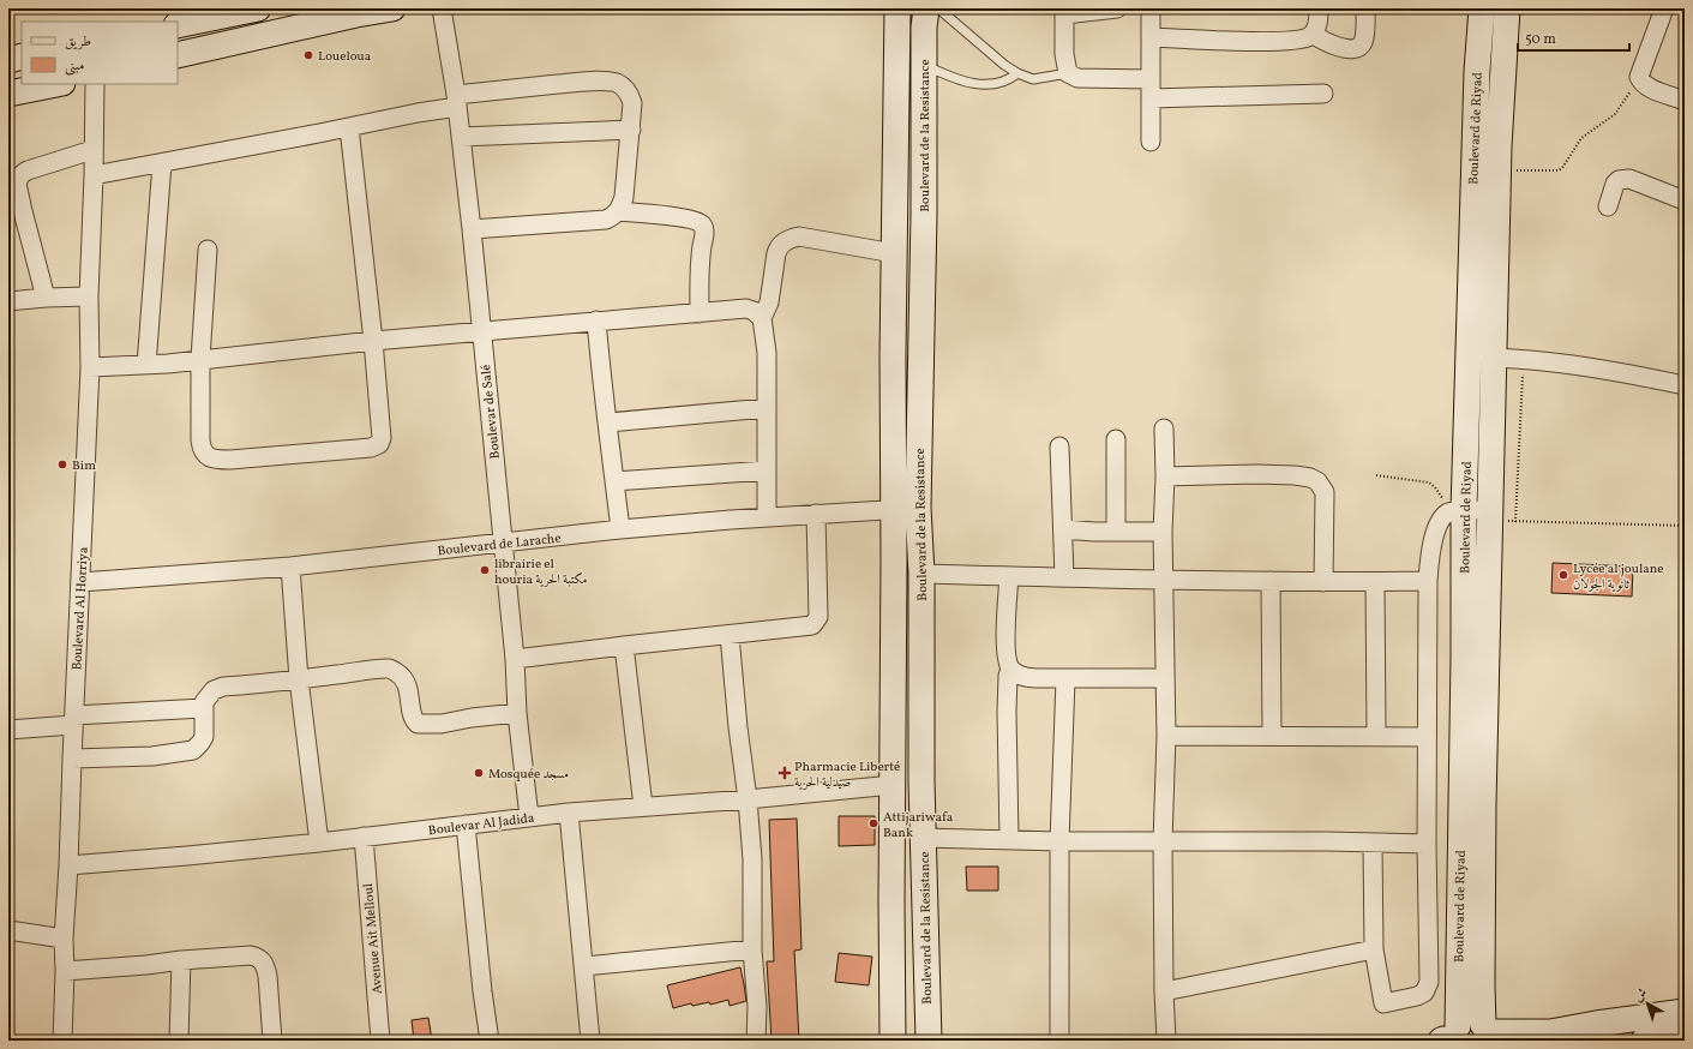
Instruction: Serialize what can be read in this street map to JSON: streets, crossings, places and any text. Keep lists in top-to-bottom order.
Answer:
{
  "streets": {
    "main road": ["Boulevard de Riyad", "Boulevard de la Resistance"],
    "street": [
      "Boulevar de Salé",
      "Boulevard de Larache",
      "Boulevard Al Horriya",
      "Boulevar Al Jadida",
      "Avenue Ait Melloul"
    ]
  },
  "crossings": [
    ["Boulevard de la Resistance", "Boulevard de Larache"],
    ["Boulevard de la Resistance", "Boulevar Al Jadida"],
    ["Boulevar de Salé", "Boulevard de Larache"],
    ["Boulevar de Salé", "Boulevar Al Jadida"],
    ["Boulevard de Larache", "Boulevard Al Horriya"],
    ["Boulevard Al Horriya", "Boulevar Al Jadida"],
    ["Boulevar Al Jadida", "Avenue Ait Melloul"]
  ],
  "places": {
    "other": [
      "Loueloua",
      "Bim",
      "librairie el houria مكتبة الحرية",
      "Lycée al joulane ثانوية الجولان",
      "Mosquée مسجد",
      "Attijariwafa Bank"
    ],
    "health": ["Pharmacie Liberté صيدلية الحرية"]
  },
  "legend": ["طريق", "مبنى"],
  "scale_bar": "50 m",
  "north": "top left"
}
